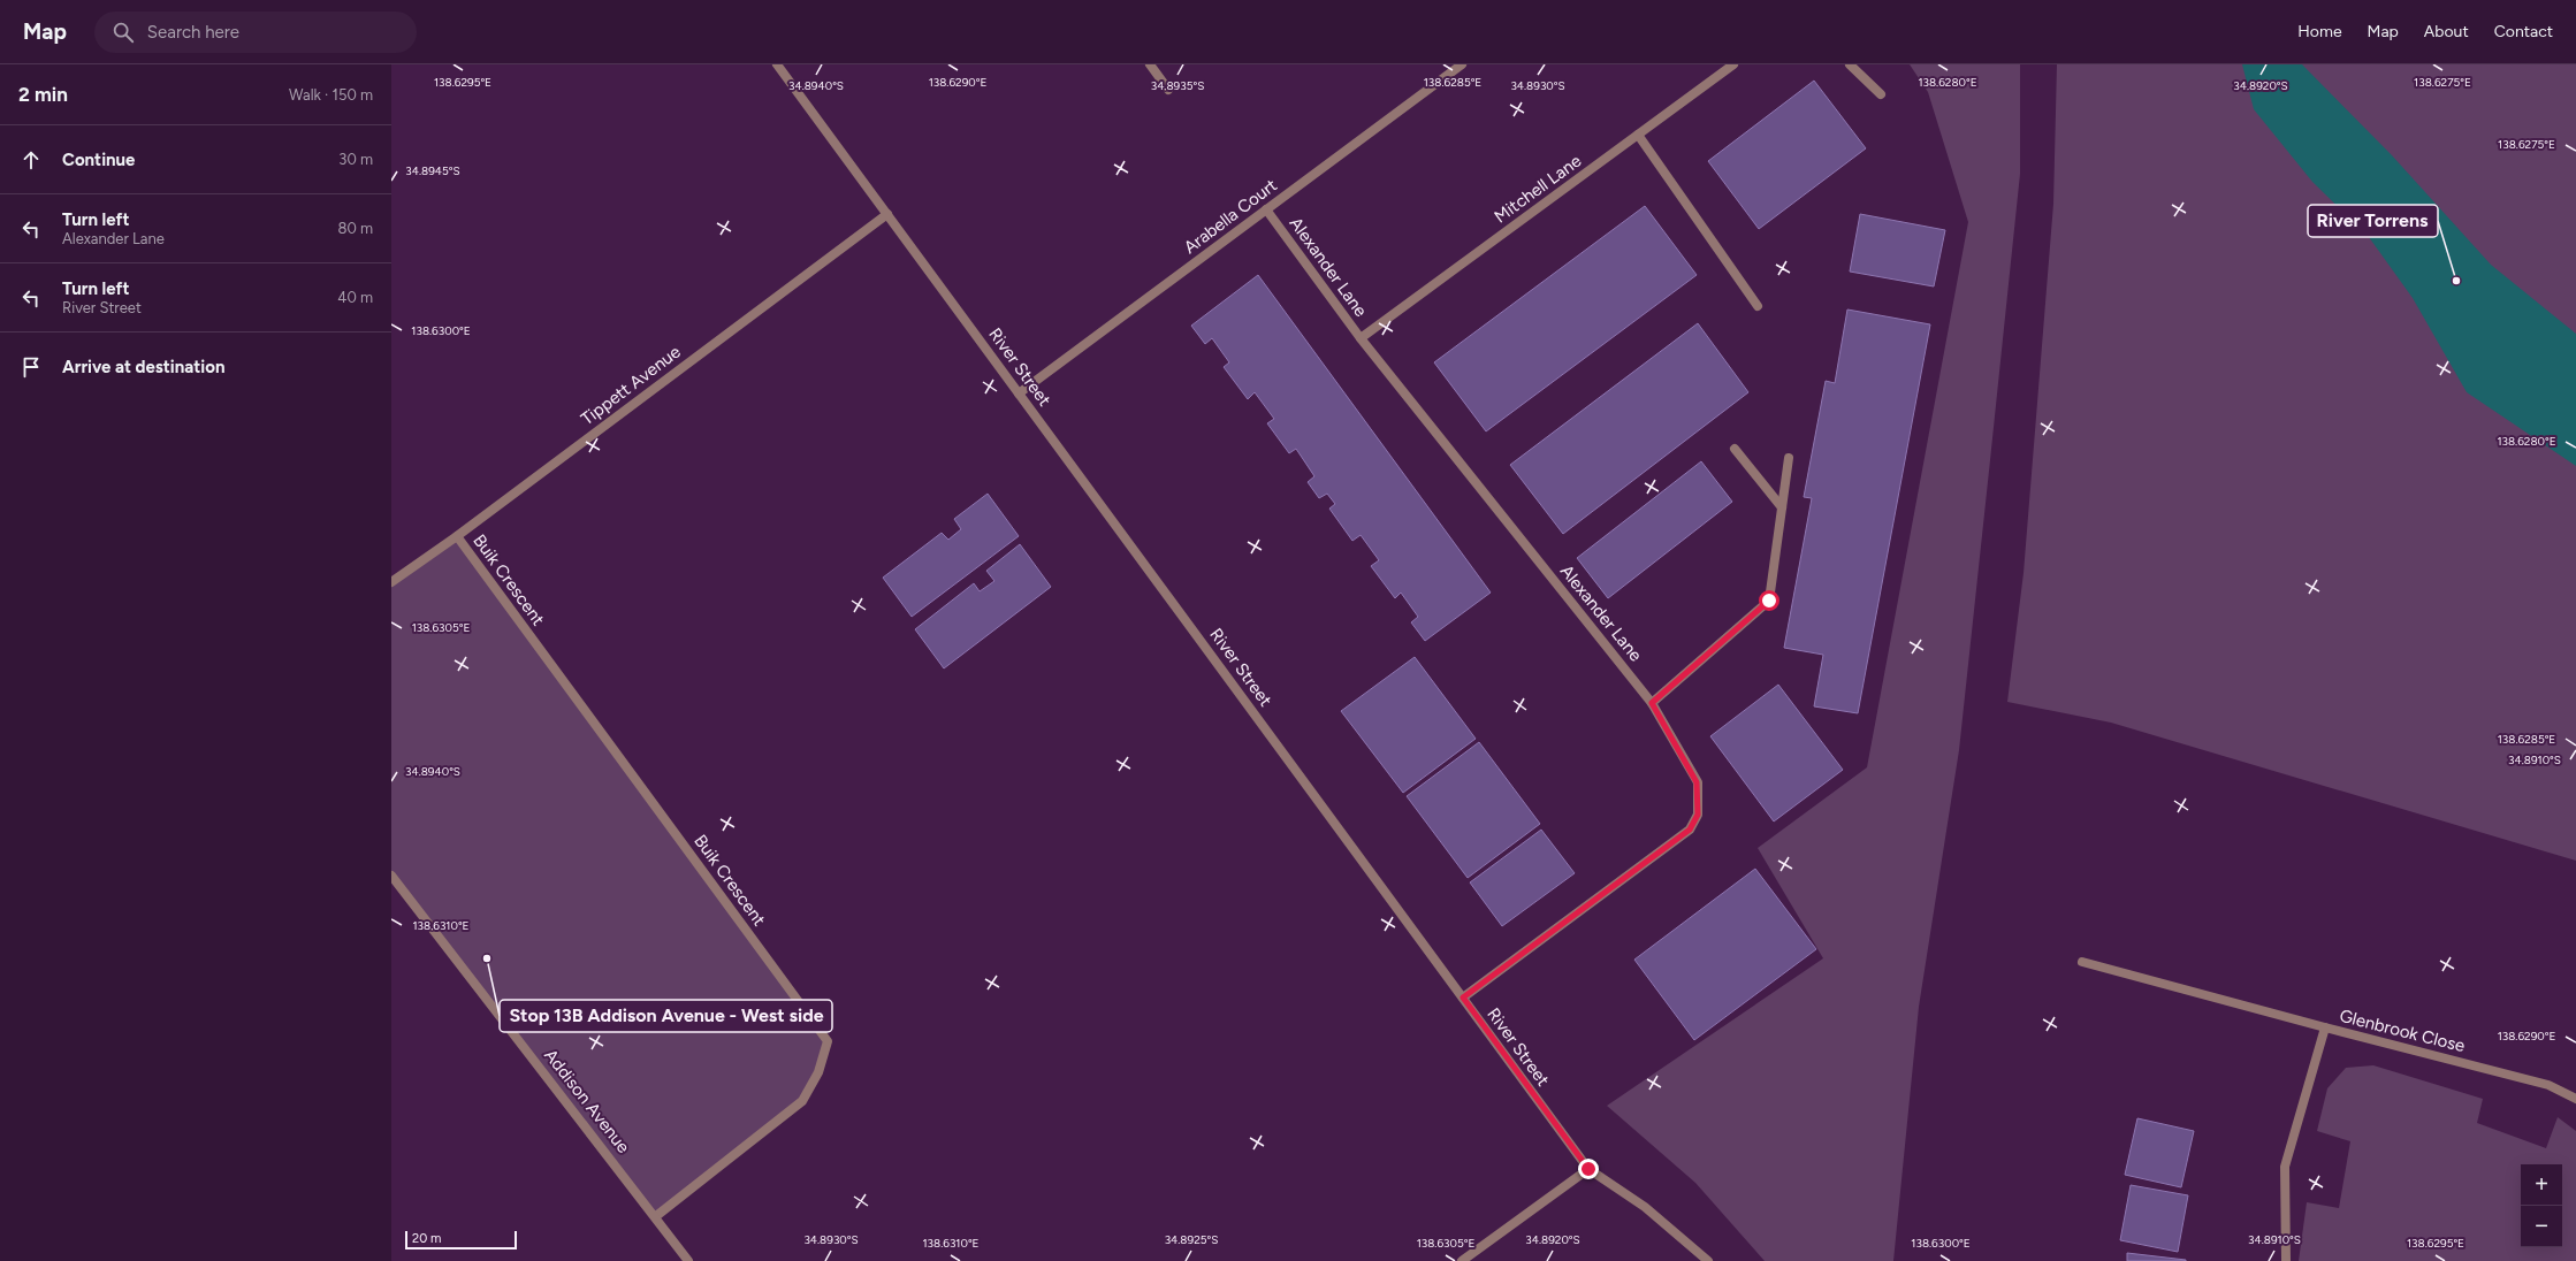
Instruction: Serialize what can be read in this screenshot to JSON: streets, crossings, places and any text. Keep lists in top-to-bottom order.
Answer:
{
  "streets": {
    "street": [
      "Mitchell Lane",
      "Arabella Court",
      "Alexander Lane",
      "River Street",
      "Tippett Avenue",
      "Buik Crescent",
      "Glenbrook Close",
      "Addison Avenue"
    ]
  },
  "crossings": [
    ["Mitchell Lane", "Alexander Lane"],
    ["Arabella Court", "Alexander Lane"],
    ["Arabella Court", "River Street"],
    ["Alexander Lane", "River Street"],
    ["River Street", "Tippett Avenue"],
    ["Tippett Avenue", "Buik Crescent"],
    ["Buik Crescent", "Addison Avenue"]
  ],
  "places": ["River Torrens", "Stop 13B Addison Avenue - West side"],
  "scale_bar": "20 m",
  "page": {
    "header": "Map",
    "search": "Search here",
    "nav": [
      "Home",
      "Map",
      "About",
      "Contact"
    ],
    "heading": ["2 min", "Walk · 150 m"],
    "list": [
      ["Continue", "30 m"],
      ["Turn left", "Alexander Lane", "80 m"],
      ["Turn left", "River Street", "40 m"],
      "Arrive at destination"
    ],
    "map_buttons": ["+", "−"],
    "scale": "20 m"
  },
  "coordinates": [
    "138.6275°E",
    "138.6295°E",
    "138.6290°E",
    "138.6285°E",
    "138.6280°E",
    "34.8940°S",
    "34.8930°S",
    "34.8935°S",
    "34.8920°S",
    "34.8945°S",
    "138.6300°E",
    "138.6305°E",
    "34.8910°S",
    "138.6310°E",
    "34.8925°S"
  ]
}
